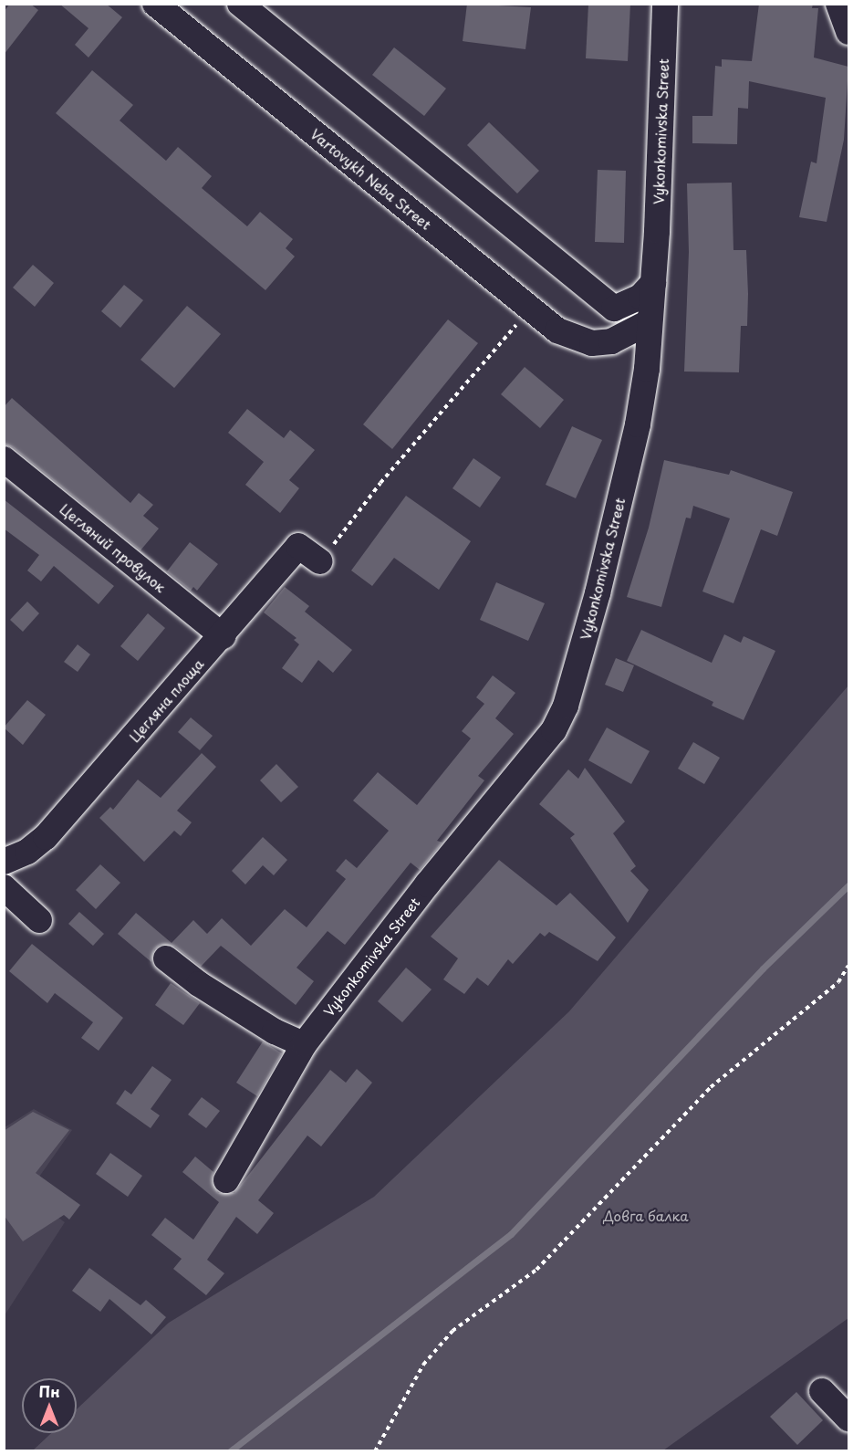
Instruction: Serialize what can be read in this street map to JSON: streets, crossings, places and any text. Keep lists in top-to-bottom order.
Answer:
{
  "streets": {
    "street": [
      "Vykonkomivska Street",
      "Vartovykh Neba Street",
      "Цегляний провулок",
      "Цегляна площа"
    ]
  },
  "crossings": [
    ["Цегляний провулок", "Цегляна площа"]
  ],
  "parks": ["Довга балка"],
  "north": "top"
}
